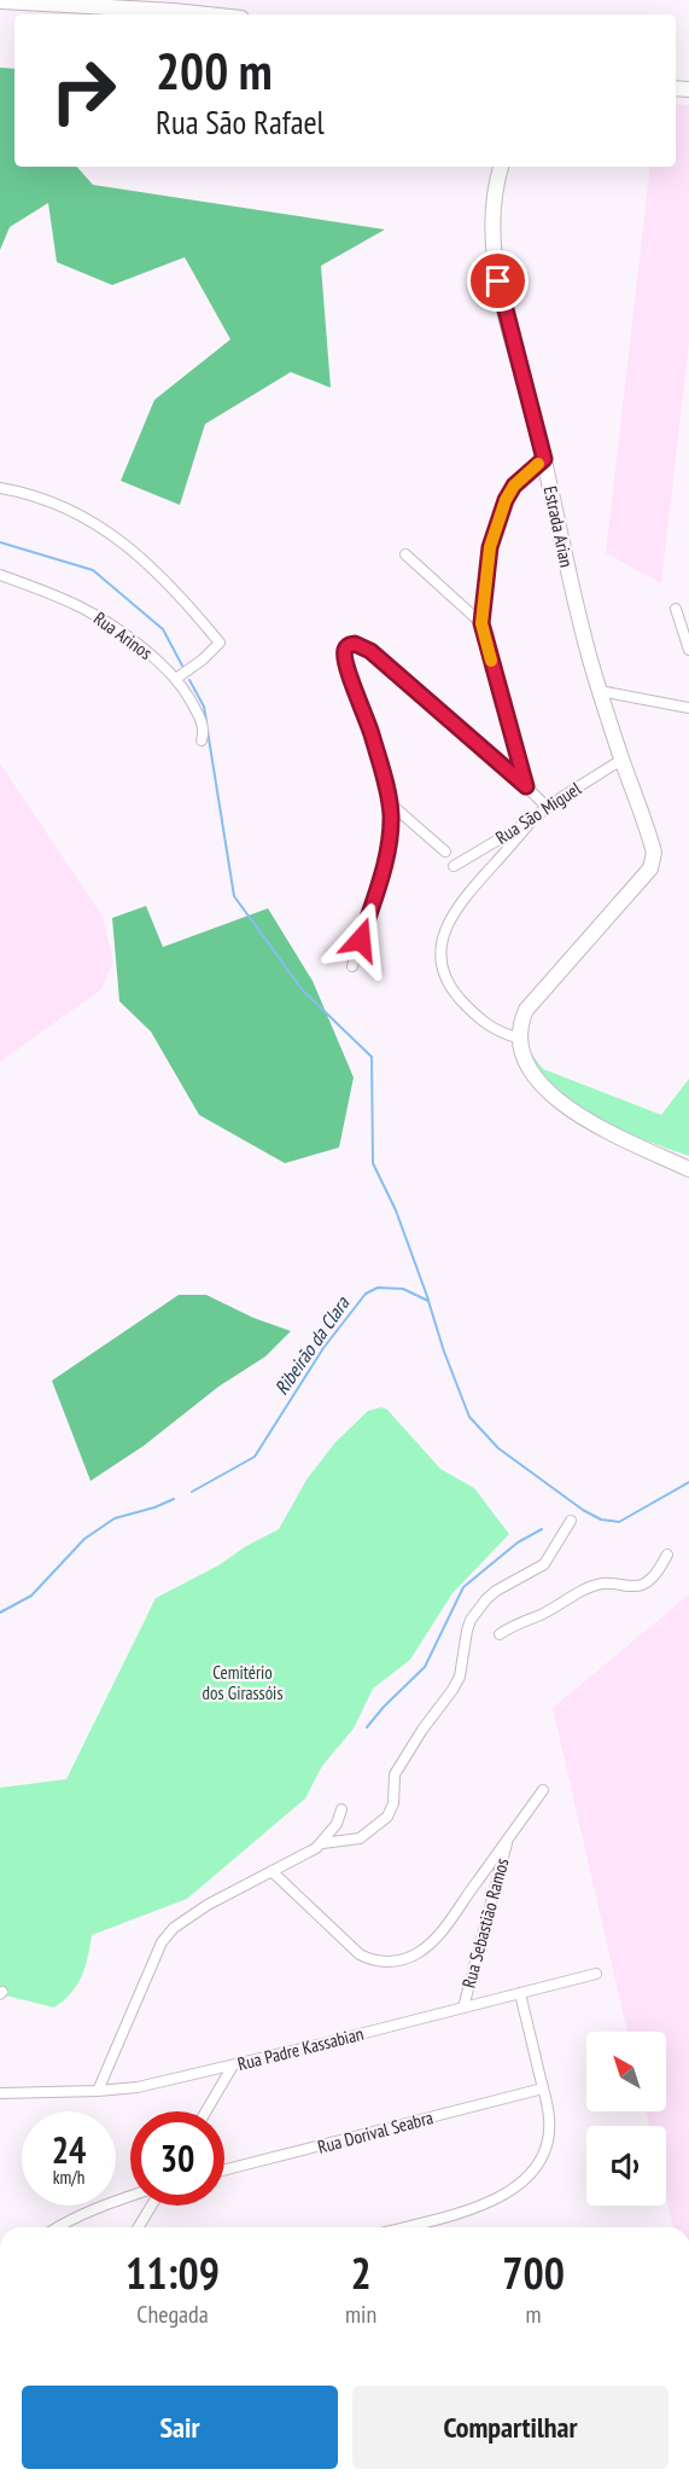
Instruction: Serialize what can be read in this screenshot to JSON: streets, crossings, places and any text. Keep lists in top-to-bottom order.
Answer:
{
  "streets": {
    "street": [
      "Estrada Arian",
      "Rua Arinos",
      "Rua São Miguel",
      "Rua Sebastião Ramos",
      "Rua Padre Kassabian",
      "Rua Dorival Seabra"
    ]
  },
  "crossings": [
    ["Estrada Arian", "Rua São Miguel"],
    ["Rua Sebastião Ramos", "Rua Padre Kassabian"]
  ],
  "water": ["Ribeirão da Clara"],
  "parks": ["Cemitério dos Girassóis"],
  "north": "top left",
  "page": {
    "turn": ["200 m", "Rua São Rafael"],
    "speed": "24 km/h",
    "limit": "30",
    "eta": [
      "11:09",
      "Chegada",
      "2",
      "min",
      "700",
      "m"
    ],
    "buttons": ["Sair", "Compartilhar"]
  }
}
